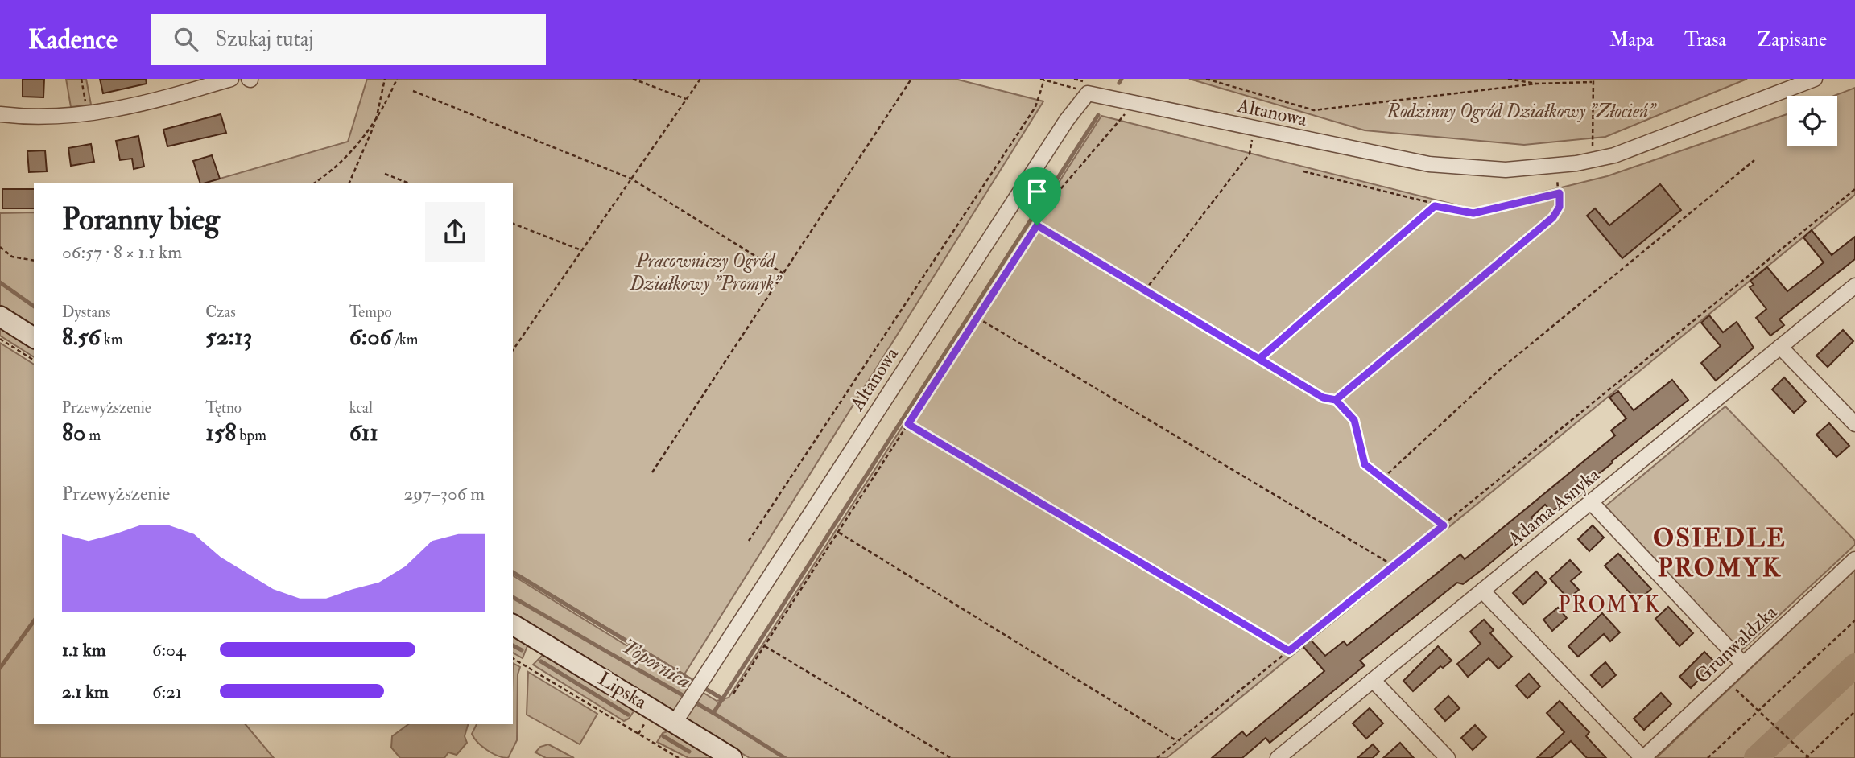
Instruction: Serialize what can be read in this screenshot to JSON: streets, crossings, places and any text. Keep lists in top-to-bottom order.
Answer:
{
  "streets": {
    "main road": ["Lipska"],
    "street": ["Altanowa", "Adama Asnyka", "Grunwaldzka"]
  },
  "crossings": [
    ["Altanowa", "Lipska"]
  ],
  "districts": ["OSIEDLE PROMYK", "PROMYK"],
  "water": ["Topornica"],
  "parks": ["Rodzinny Ogród Działkowy \"Złocień\"", "Pracowniczy Ogród Działkowy \"Promyk\""],
  "page": {
    "header": "Kadence",
    "search": "Szukaj tutaj",
    "nav": ["Mapa", "Trasa", "Zapisane"],
    "heading": ["Poranny bieg", "06:57 · 8 × 1.1 km"],
    "stats": [
      ["Dystans", "8.56 km"],
      ["Czas", "52:13"],
      ["Tempo", "6:06 /km"],
      ["Przewyższenie", "80 m"],
      ["Tętno", "158 bpm"],
      ["kcal", "611"]
    ],
    "chart": ["Przewyższenie", "297–306 m"],
    "list": [
      {
        "name": "1.1 km",
        "note": "6:04"
      },
      {
        "name": "2.1 km",
        "note": "6:21"
      }
    ]
  }
}
